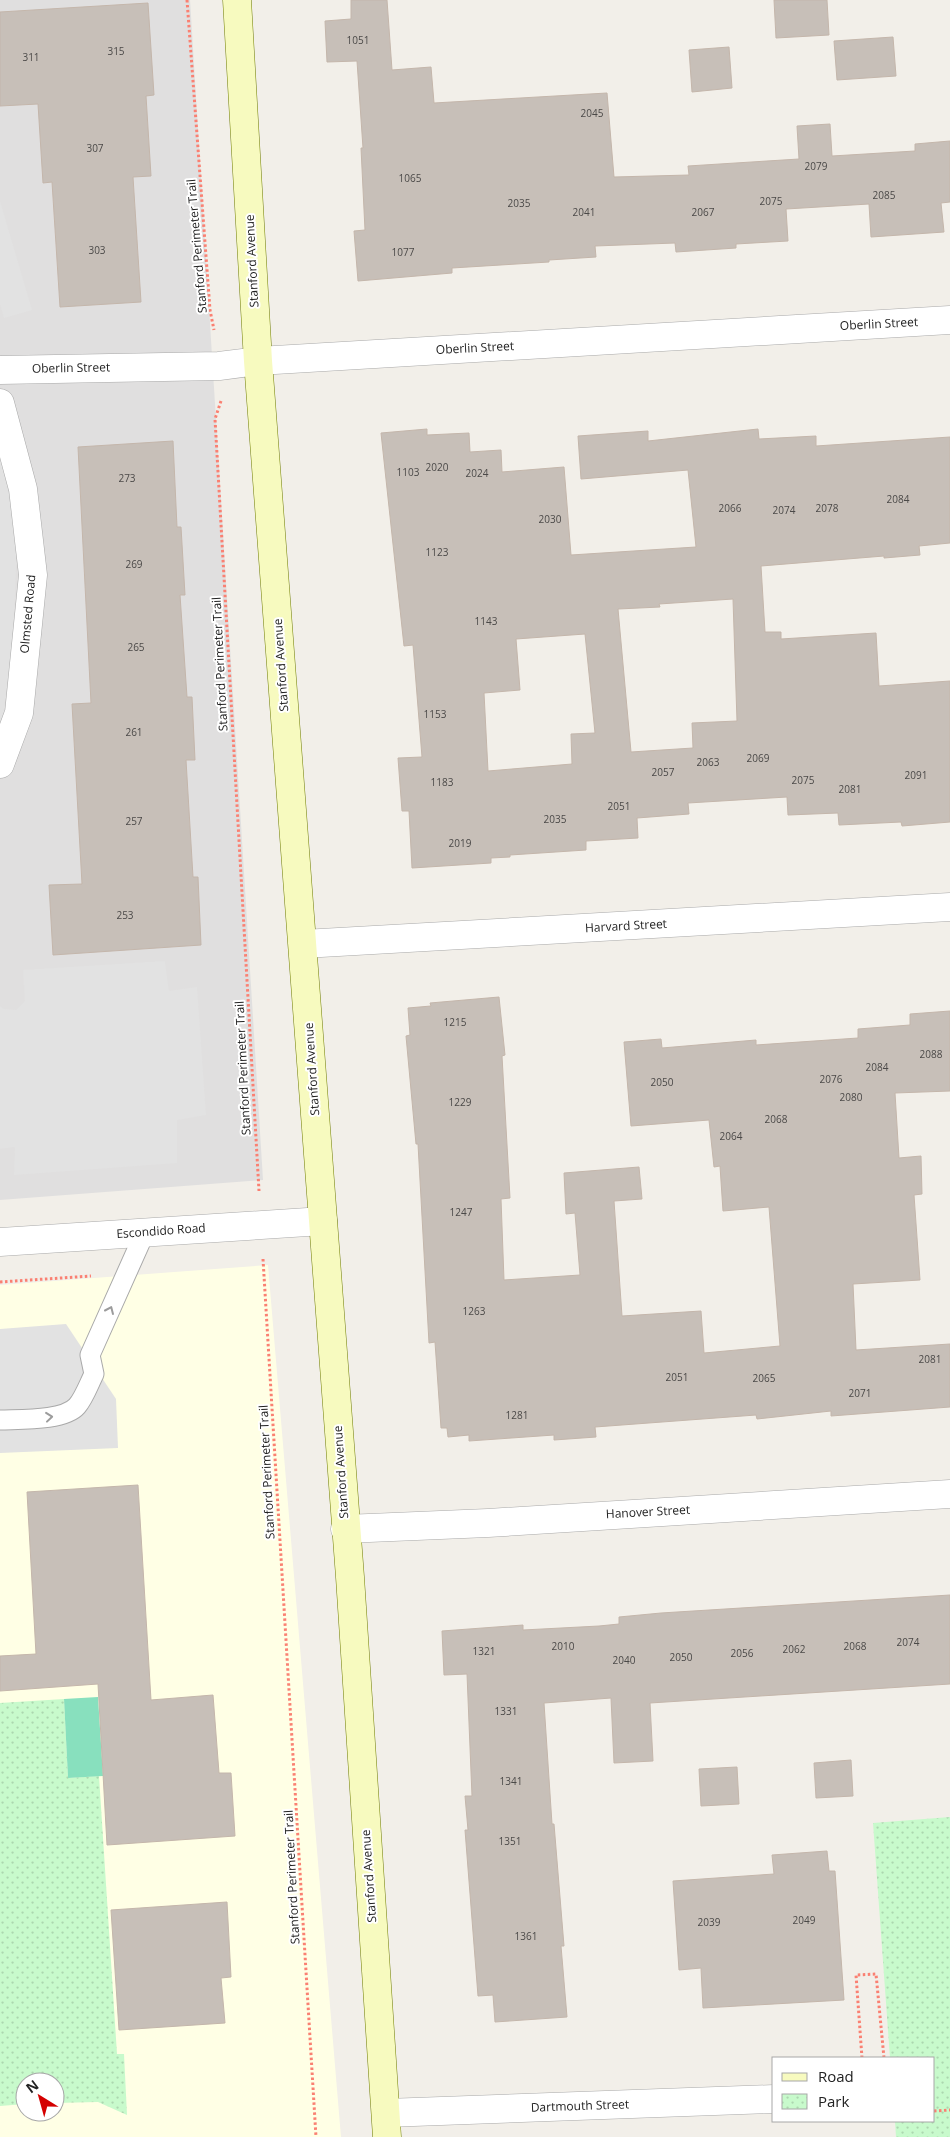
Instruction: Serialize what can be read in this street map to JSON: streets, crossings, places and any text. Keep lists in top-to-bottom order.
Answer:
{
  "streets": {
    "street": [
      "Stanford Avenue",
      "Oberlin Street",
      "Olmsted Road",
      "Harvard Street",
      "Escondido Road",
      "Hanover Street",
      "Dartmouth Street"
    ],
    "path": ["Stanford Perimeter Trail"]
  },
  "crossings": [
    ["Stanford Perimeter Trail", "Oberlin Street"],
    ["Stanford Perimeter Trail", "Escondido Road"],
    ["Stanford Avenue", "Oberlin Street"],
    ["Stanford Avenue", "Harvard Street"],
    ["Stanford Avenue", "Escondido Road"],
    ["Stanford Avenue", "Hanover Street"],
    ["Stanford Avenue", "Dartmouth Street"]
  ],
  "house_numbers": [
    "1051",
    "315",
    "311",
    "2045",
    "307",
    "2079",
    "1065",
    "2085",
    "2075",
    "2035",
    "2041",
    "2067",
    "303",
    "1077",
    "2020",
    "1103",
    "2024",
    "273",
    "2084",
    "2066",
    "2078",
    "2074",
    "2030",
    "1123",
    "269",
    "1143",
    "265",
    "1153",
    "261",
    "2069",
    "2063",
    "2057",
    "2091",
    "2075",
    "1183",
    "2081",
    "2051",
    "2035",
    "257",
    "2019",
    "253",
    "1215",
    "2088",
    "2084",
    "2076",
    "2050",
    "2080",
    "1229",
    "2068",
    "2064",
    "1247",
    "1263",
    "2081",
    "2051",
    "2065",
    "2071",
    "1281",
    "2074",
    "2010",
    "2068",
    "2062",
    "1321",
    "2056",
    "2050",
    "2040",
    "1331",
    "1341",
    "1351",
    "2049",
    "2039",
    "1361"
  ],
  "legend": ["Road", "Park"],
  "north": "top left"
}
